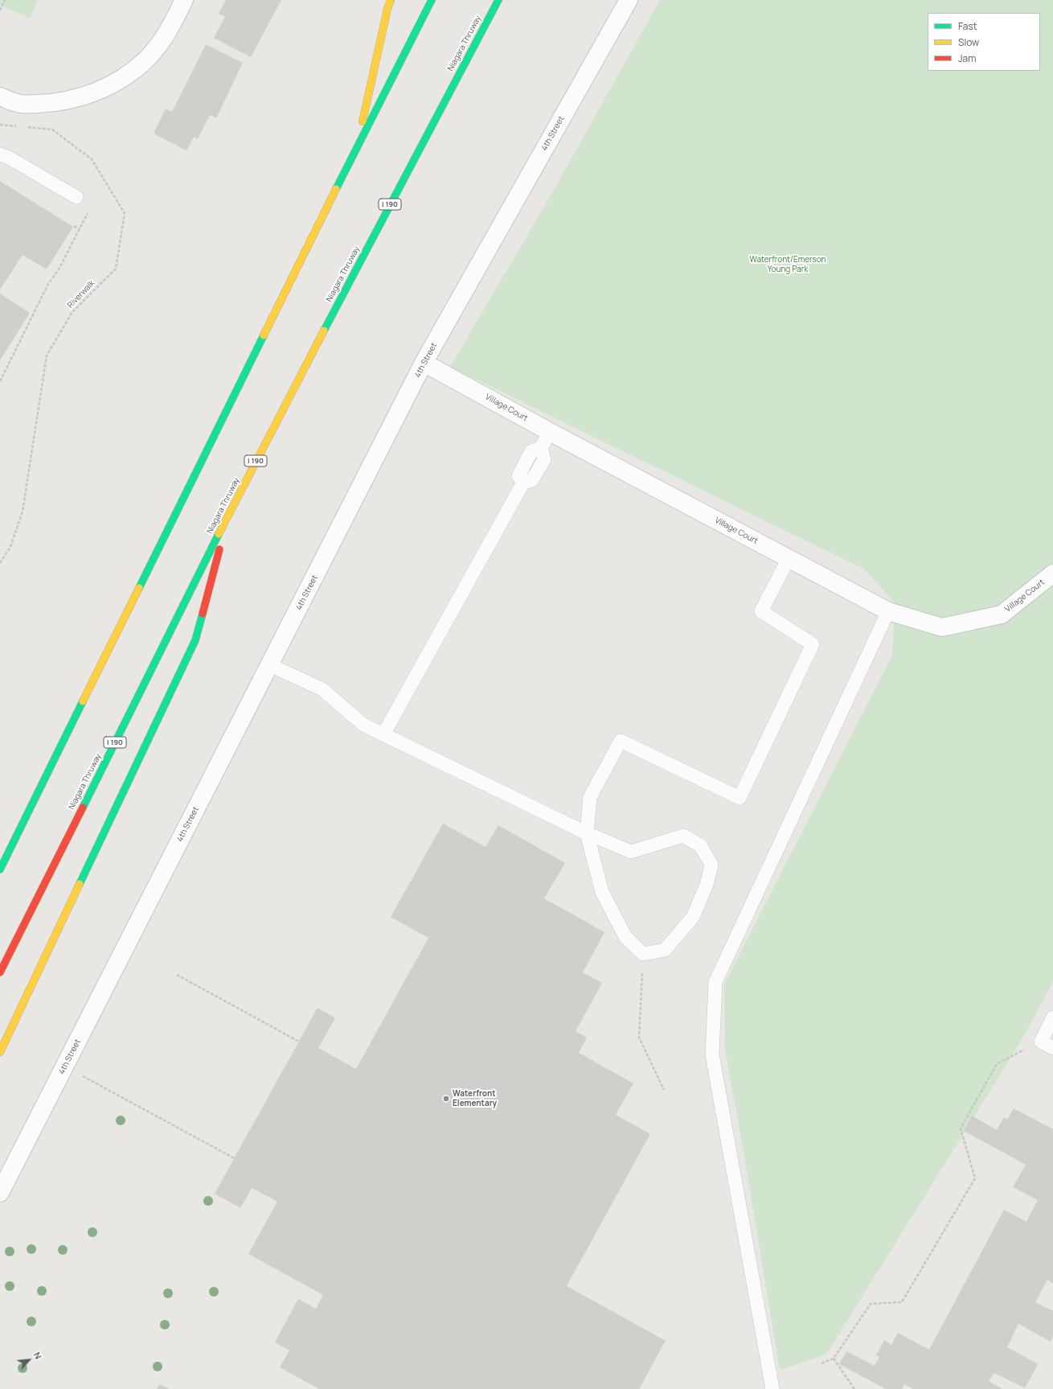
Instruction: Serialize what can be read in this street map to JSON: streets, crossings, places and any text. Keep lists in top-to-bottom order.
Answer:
{
  "streets": {
    "highway": ["Niagara Thruway", "I 190"],
    "street": ["4th Street", "Village Court"],
    "path": ["Riverwalk"]
  },
  "crossings": [
    ["4th Street", "Village Court"]
  ],
  "parks": ["Waterfront/Emerson Young Park"],
  "places": ["Waterfront Elementary"],
  "legend": ["Fast", "Slow", "Jam"],
  "north": "top right"
}
